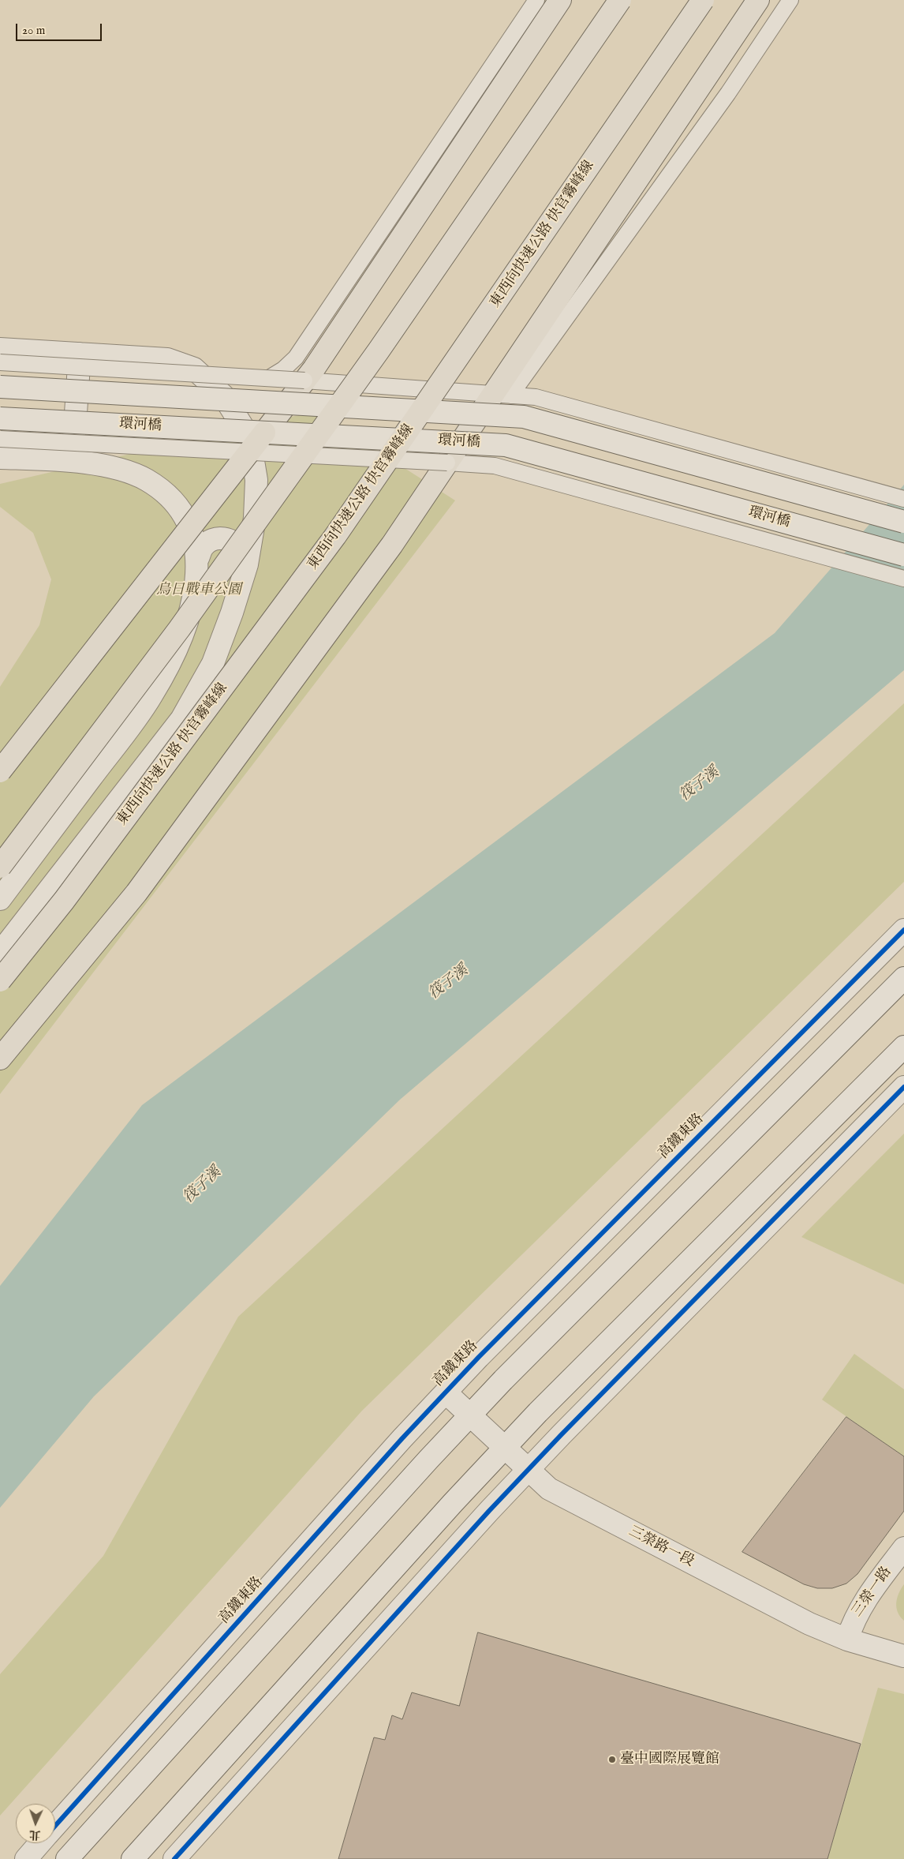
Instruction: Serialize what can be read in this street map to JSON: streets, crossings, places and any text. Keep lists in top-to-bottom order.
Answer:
{
  "streets": {
    "highway": ["東西向快速公路 快官霧峰線"],
    "street": [
      "環河橋",
      "高鐵東路",
      "三榮路一段",
      "三榮一路"
    ]
  },
  "crossings": [
    ["高鐵東路", "三榮路一段"],
    ["三榮路一段", "三榮一路"]
  ],
  "water": ["筏子溪"],
  "parks": ["烏日戰車公園"],
  "places": ["臺中國際展覽館"],
  "scale_bar": "20 m",
  "north": "bottom"
}
